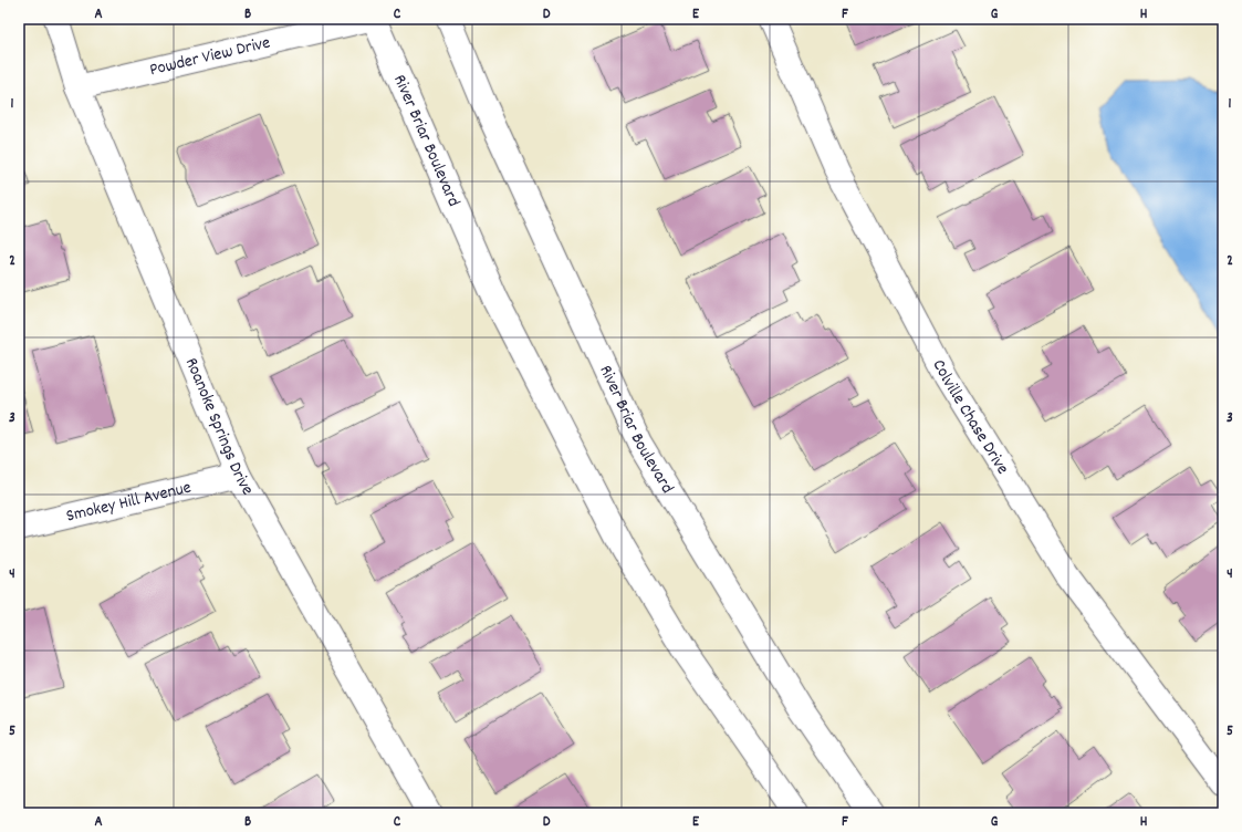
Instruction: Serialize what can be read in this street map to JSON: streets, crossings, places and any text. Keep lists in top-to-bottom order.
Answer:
{
  "streets": {
    "street": [
      "Powder View Drive",
      "River Briar Boulevard",
      "Colville Chase Drive",
      "Roanoke Springs Drive",
      "Smokey Hill Avenue"
    ]
  },
  "crossings": [
    ["Powder View Drive", "Roanoke Springs Drive"],
    ["Roanoke Springs Drive", "Smokey Hill Avenue"]
  ],
  "grid": {
    "columns": [
      "A",
      "B",
      "C",
      "D",
      "E",
      "F",
      "G",
      "H"
    ],
    "rows": [
      "1",
      "2",
      "3",
      "4",
      "5"
    ]
  }
}
